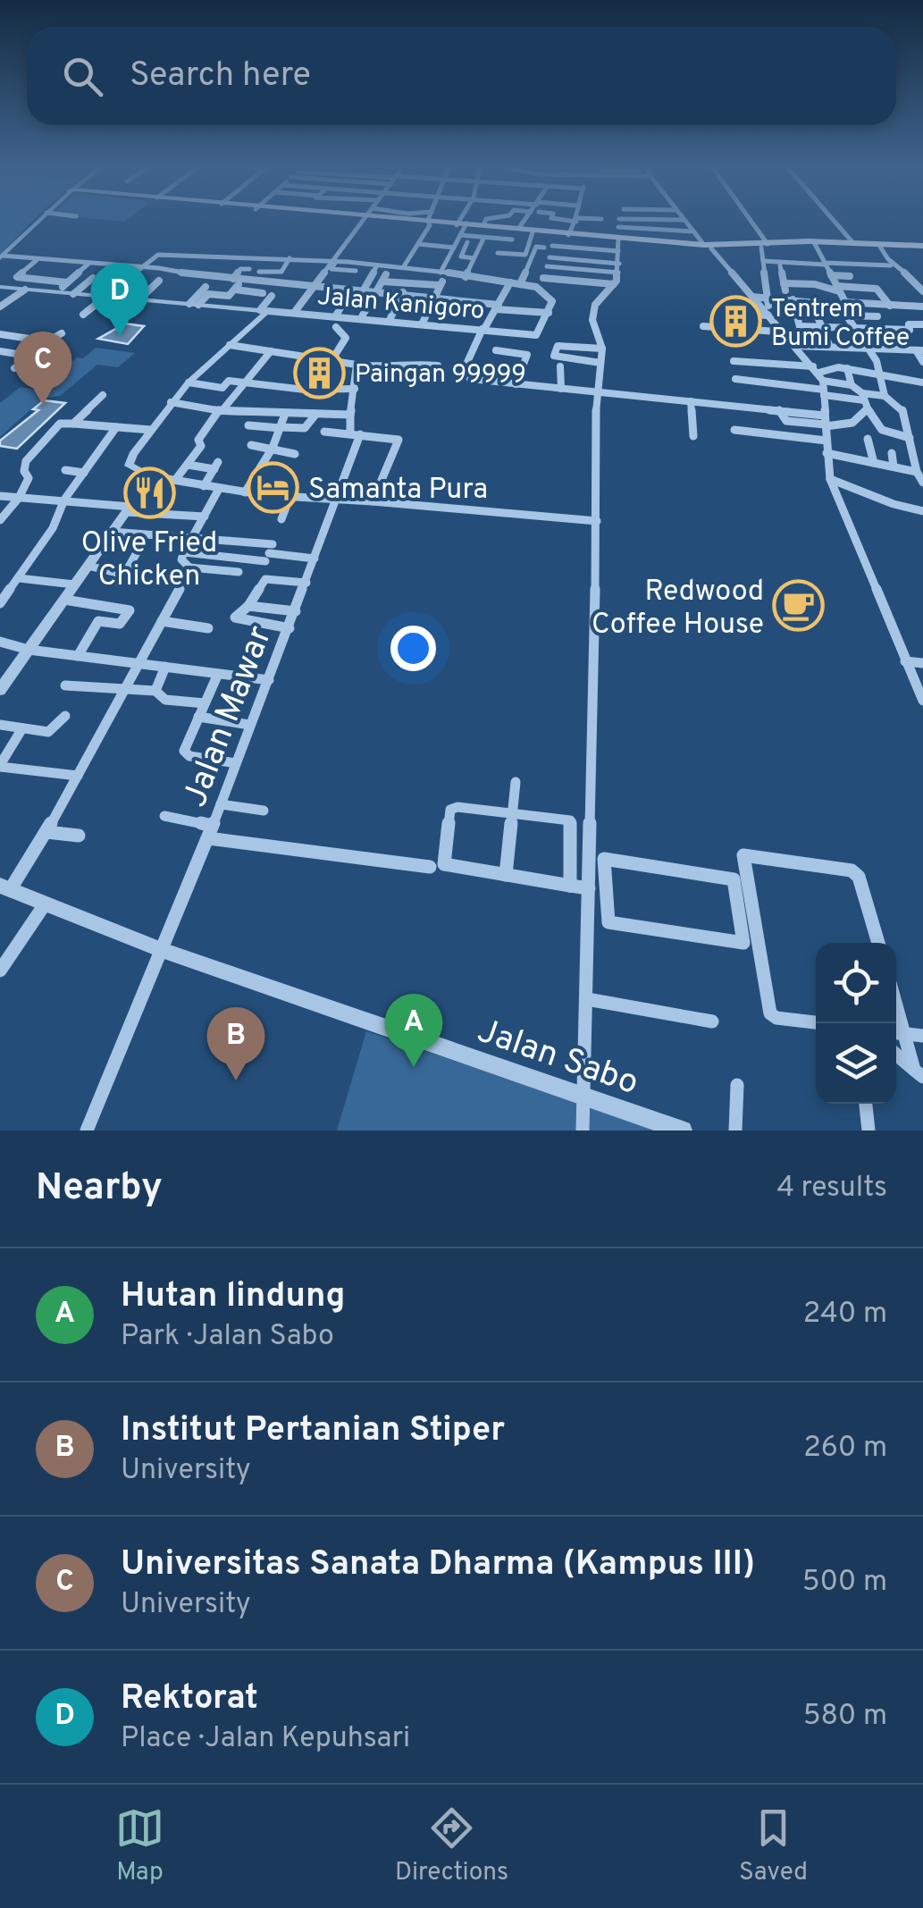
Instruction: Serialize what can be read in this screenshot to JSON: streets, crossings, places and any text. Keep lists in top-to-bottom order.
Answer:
{
  "streets": {
    "street": ["Jalan Kanigoro", "Jalan Mawar", "Jalan Sabo"]
  },
  "crossings": [
    ["Jalan Mawar", "Jalan Sabo"]
  ],
  "places": {
    "building": ["Tentrem Bumi Coffee", "Paingan 99999"],
    "hotel": ["Samanta Pura"],
    "restaurant": ["Olive Fried Chicken"],
    "cafe": ["Redwood Coffee House"]
  },
  "page": {
    "search": "Search here",
    "pins": [
      "D",
      "C",
      "A",
      "B"
    ],
    "heading": ["Nearby", "4 results"],
    "list": [
      {
        "mark": "A",
        "name": "Hutan lindung",
        "note": "Park · Jalan Sabo",
        "value": "240 m"
      },
      {
        "mark": "B",
        "name": "Institut Pertanian Stiper",
        "note": "University",
        "value": "260 m"
      },
      {
        "mark": "C",
        "name": "Universitas Sanata Dharma (Kampus III)",
        "note": "University",
        "value": "500 m"
      },
      {
        "mark": "D",
        "name": "Rektorat",
        "note": "Place · Jalan Kepuhsari",
        "value": "580 m"
      }
    ],
    "nav": ["Map", "Directions", "Saved"]
  }
}
